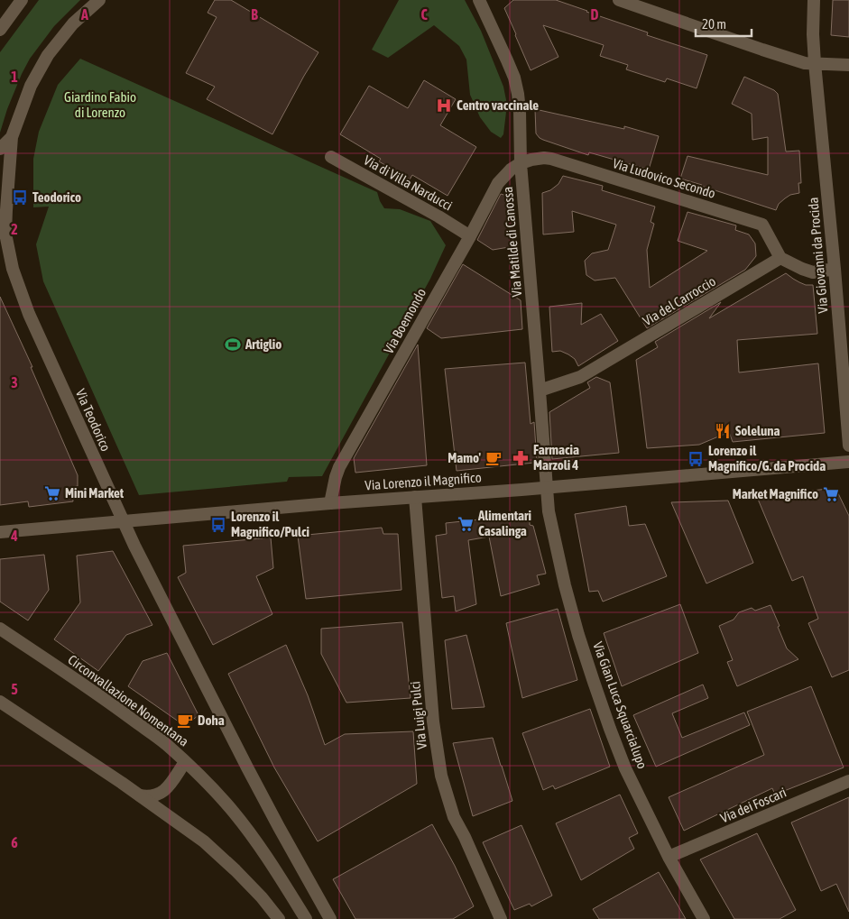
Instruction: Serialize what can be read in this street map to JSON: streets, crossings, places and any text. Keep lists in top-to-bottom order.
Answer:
{
  "streets": {
    "street": [
      "Via Ludovico Secondo",
      "Via di Villa Narducci",
      "Via Matilde di Canossa",
      "Via Giovanni da Procida",
      "Via del Carroccio",
      "Via Boemondo",
      "Via Teodorico",
      "Via Lorenzo il Magnifico",
      "Circonvallazione Nomentana",
      "Via Gian Luca Squarcialupo",
      "Via Luigi Pulci",
      "Via dei Foscari"
    ]
  },
  "crossings": [
    ["Via Ludovico Secondo", "Via Matilde di Canossa"],
    ["Via Ludovico Secondo", "Via del Carroccio"],
    ["Via Ludovico Secondo", "Via Boemondo"],
    ["Via di Villa Narducci", "Via Boemondo"],
    ["Via Matilde di Canossa", "Via del Carroccio"],
    ["Via Matilde di Canossa", "Via Boemondo"],
    ["Via Matilde di Canossa", "Via Lorenzo il Magnifico"],
    ["Via Matilde di Canossa", "Via Gian Luca Squarcialupo"],
    ["Via Boemondo", "Via Lorenzo il Magnifico"],
    ["Via Teodorico", "Via Lorenzo il Magnifico"],
    ["Via Lorenzo il Magnifico", "Via Gian Luca Squarcialupo"],
    ["Via Lorenzo il Magnifico", "Via Luigi Pulci"],
    ["Via Gian Luca Squarcialupo", "Via dei Foscari"]
  ],
  "parks": ["Giardino Fabio di Lorenzo"],
  "places": {
    "hospital": ["Centro vaccinale"],
    "bus stop": ["Teodorico", "Lorenzo il Magnifico/G. da Procida", "Lorenzo il Magnifico/Pulci"],
    "sports": ["Artiglio"],
    "restaurant": ["Soleluna"],
    "cafe": ["Mamo'", "Doha"],
    "pharmacy": ["Farmacia Marzoli 4"],
    "supermarket": ["Mini Market", "Market Magnifico", "Alimentari Casalinga"]
  },
  "scale_bar": "20 m",
  "grid": {
    "columns": [
      "A",
      "B",
      "C",
      "D"
    ],
    "rows": [
      "1",
      "2",
      "3",
      "4",
      "5",
      "6"
    ]
  }
}
